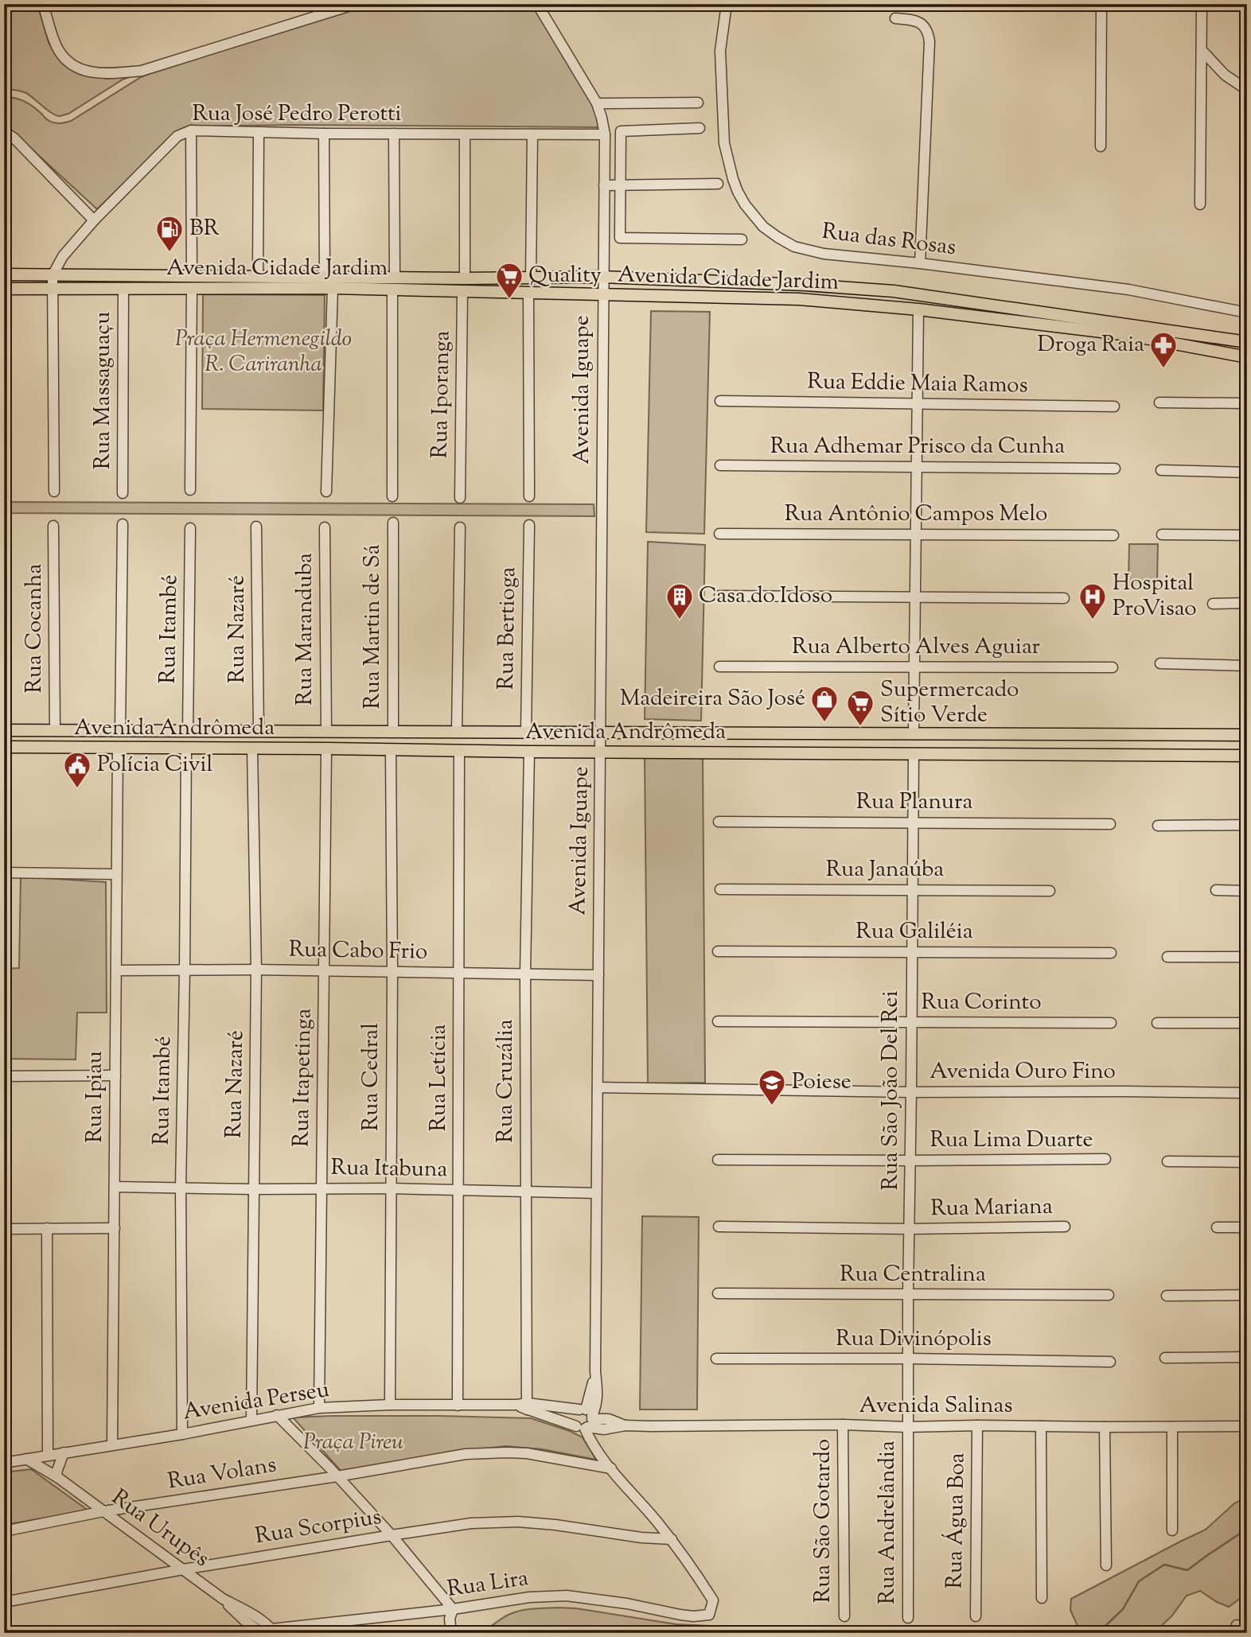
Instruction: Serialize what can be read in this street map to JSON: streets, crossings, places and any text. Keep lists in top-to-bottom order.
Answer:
{
  "streets": {
    "main road": ["Avenida Cidade Jardim", "Avenida Andrômeda"],
    "street": [
      "Rua José Pedro Perotti",
      "Rua das Rosas",
      "Rua Eddie Maia Ramos",
      "Avenida Iguape",
      "Rua Massaguaçu",
      "Rua Iporanga",
      "Rua Adhemar Prisco da Cunha",
      "Rua Antônio Campos Melo",
      "Rua Martin de Sá",
      "Rua Cocanha",
      "Rua Bertioga",
      "Rua Itambé",
      "Rua Nazaré",
      "Rua Maranduba",
      "Rua Alberto Alves Aguiar",
      "Rua Planura",
      "Rua Janaúba",
      "Rua Galiléia",
      "Rua Cabo Frio",
      "Rua Corinto",
      "Avenida Ouro Fino",
      "Rua Cedral",
      "Rua Itapetinga",
      "Rua Letícia",
      "Rua Cruzália",
      "Rua São João Del Rei",
      "Rua Ipiau",
      "Rua Lima Duarte",
      "Rua Itabuna",
      "Rua Mariana",
      "Rua Centralina",
      "Rua Divinópolis",
      "Avenida Perseu",
      "Avenida Salinas",
      "Rua Volans",
      "Rua São Gotardo",
      "Rua Água Boa",
      "Rua Andrelândia",
      "Rua Scorpius",
      "Rua Urupês",
      "Rua Lira"
    ]
  },
  "crossings": [
    ["Rua José Pedro Perotti", "Avenida Cidade Jardim"],
    ["Rua José Pedro Perotti", "Avenida Iguape"],
    ["Avenida Cidade Jardim", "Avenida Iguape"],
    ["Avenida Cidade Jardim", "Rua Massaguaçu"],
    ["Avenida Cidade Jardim", "Rua Iporanga"],
    ["Avenida Iguape", "Avenida Andrômeda"],
    ["Avenida Iguape", "Rua Cabo Frio"],
    ["Avenida Iguape", "Avenida Ouro Fino"],
    ["Avenida Iguape", "Rua Itabuna"],
    ["Avenida Iguape", "Avenida Perseu"],
    ["Avenida Iguape", "Avenida Salinas"],
    ["Rua Martin de Sá", "Avenida Andrômeda"],
    ["Rua Cocanha", "Avenida Andrômeda"],
    ["Rua Bertioga", "Avenida Andrômeda"],
    ["Rua Itambé", "Avenida Andrômeda"],
    ["Rua Itambé", "Rua Cabo Frio"],
    ["Rua Itambé", "Rua Itabuna"],
    ["Rua Itambé", "Avenida Perseu"],
    ["Rua Nazaré", "Avenida Andrômeda"],
    ["Rua Nazaré", "Rua Cabo Frio"],
    ["Rua Nazaré", "Rua Itabuna"],
    ["Rua Nazaré", "Avenida Perseu"],
    ["Rua Maranduba", "Avenida Andrômeda"],
    ["Avenida Andrômeda", "Rua Cedral"],
    ["Avenida Andrômeda", "Rua Itapetinga"],
    ["Avenida Andrômeda", "Rua Letícia"],
    ["Avenida Andrômeda", "Rua Cruzália"],
    ["Avenida Andrômeda", "Rua São João Del Rei"],
    ["Avenida Andrômeda", "Rua Ipiau"],
    ["Rua Planura", "Rua São João Del Rei"],
    ["Rua Janaúba", "Rua São João Del Rei"],
    ["Rua Galiléia", "Rua São João Del Rei"],
    ["Rua Cabo Frio", "Rua Cedral"],
    ["Rua Cabo Frio", "Rua Itapetinga"],
    ["Rua Cabo Frio", "Rua Letícia"],
    ["Rua Cabo Frio", "Rua Cruzália"],
    ["Rua Cabo Frio", "Rua Ipiau"],
    ["Rua Corinto", "Rua São João Del Rei"],
    ["Avenida Ouro Fino", "Rua São João Del Rei"],
    ["Rua Cedral", "Rua Itabuna"],
    ["Rua Cedral", "Avenida Perseu"],
    ["Rua Itapetinga", "Rua Itabuna"],
    ["Rua Itapetinga", "Avenida Perseu"],
    ["Rua Letícia", "Rua Itabuna"],
    ["Rua Letícia", "Avenida Perseu"],
    ["Rua Cruzália", "Rua Itabuna"],
    ["Rua Cruzália", "Avenida Perseu"],
    ["Rua São João Del Rei", "Rua Lima Duarte"],
    ["Rua São João Del Rei", "Rua Mariana"],
    ["Rua São João Del Rei", "Rua Centralina"],
    ["Rua São João Del Rei", "Rua Divinópolis"],
    ["Rua São João Del Rei", "Avenida Salinas"],
    ["Rua São João Del Rei", "Rua Andrelândia"],
    ["Rua Ipiau", "Rua Itabuna"],
    ["Rua Ipiau", "Avenida Perseu"],
    ["Avenida Perseu", "Avenida Salinas"],
    ["Avenida Perseu", "Rua Urupês"],
    ["Avenida Salinas", "Rua São Gotardo"],
    ["Avenida Salinas", "Rua Água Boa"],
    ["Avenida Salinas", "Rua Andrelândia"],
    ["Rua Volans", "Rua Urupês"],
    ["Rua Scorpius", "Rua Urupês"],
    ["Rua Scorpius", "Rua Lira"],
    ["Rua Urupês", "Rua Lira"]
  ],
  "parks": ["Praça Hermenegildo R. Cariranha", "Praça Pireu"],
  "places": {
    "fuel station": ["BR"],
    "supermarket": ["Quality", "Supermercado Sítio Verde"],
    "pharmacy": ["Droga Raia"],
    "building": ["Casa do Idoso"],
    "hospital": ["Hospital ProVisao"],
    "shop": ["Madeireira São José"],
    "public building": ["Polícia Civil"],
    "school or university": ["Poiese"]
  }
}
